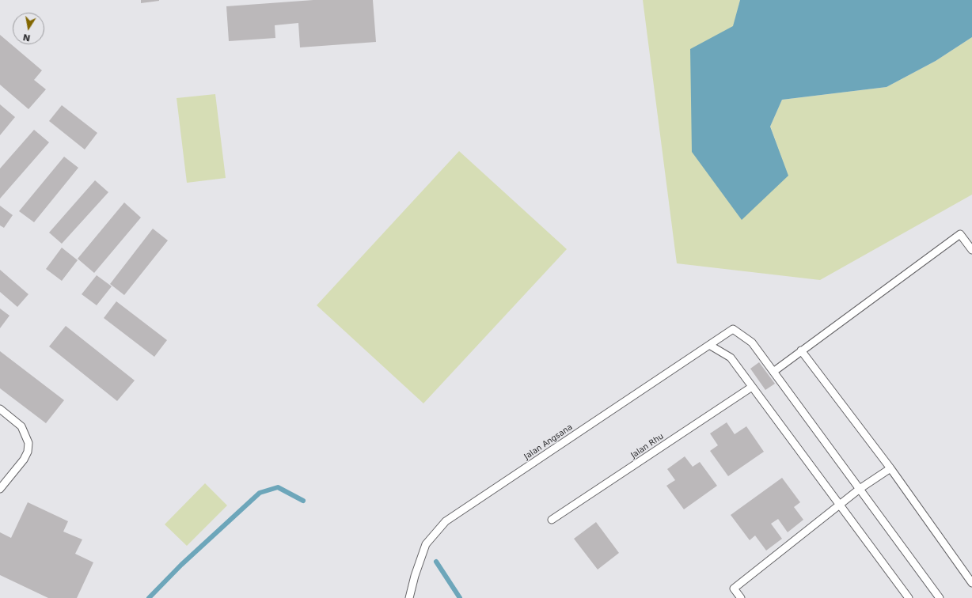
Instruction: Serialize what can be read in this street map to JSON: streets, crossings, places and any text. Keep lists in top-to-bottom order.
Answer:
{
  "streets": {
    "lane": ["Jalan Angsana", "Jalan Rhu"]
  },
  "north": "bottom"
}
